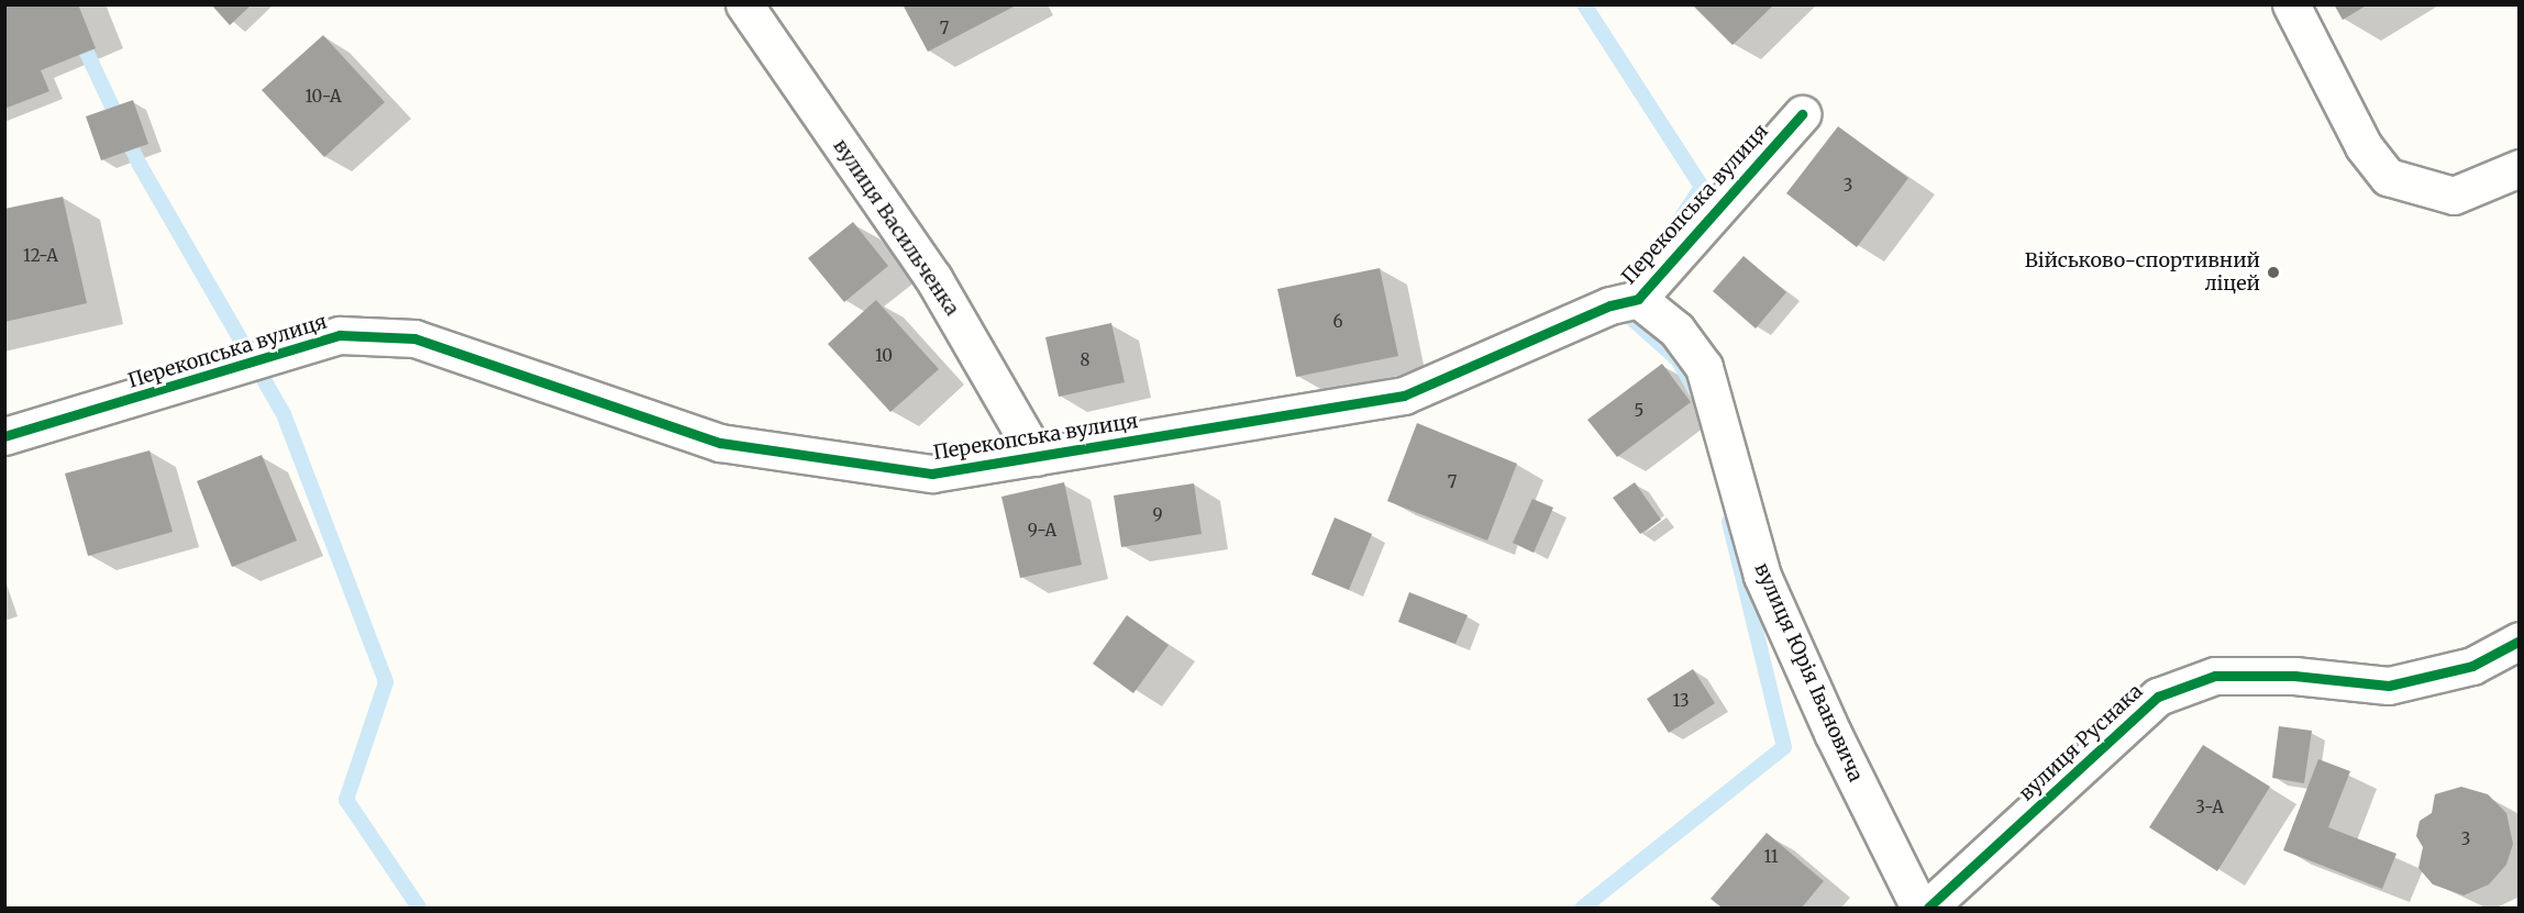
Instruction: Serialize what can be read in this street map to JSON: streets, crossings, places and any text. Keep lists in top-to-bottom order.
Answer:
{
  "streets": {
    "street": [
      "Перекопська вулиця",
      "вулиця Васильченка",
      "вулиця Юрія Івановича",
      "вулиця Руснака"
    ]
  },
  "crossings": [
    ["Перекопська вулиця", "вулиця Васильченка"],
    ["Перекопська вулиця", "вулиця Юрія Івановича"]
  ],
  "places": ["Військово-спортивний ліцей"],
  "house_numbers": [
    "7",
    "10-А",
    "3",
    "12-А",
    "6",
    "10",
    "8",
    "5",
    "7",
    "9",
    "9-А",
    "13",
    "3-А",
    "3",
    "11"
  ]
}
